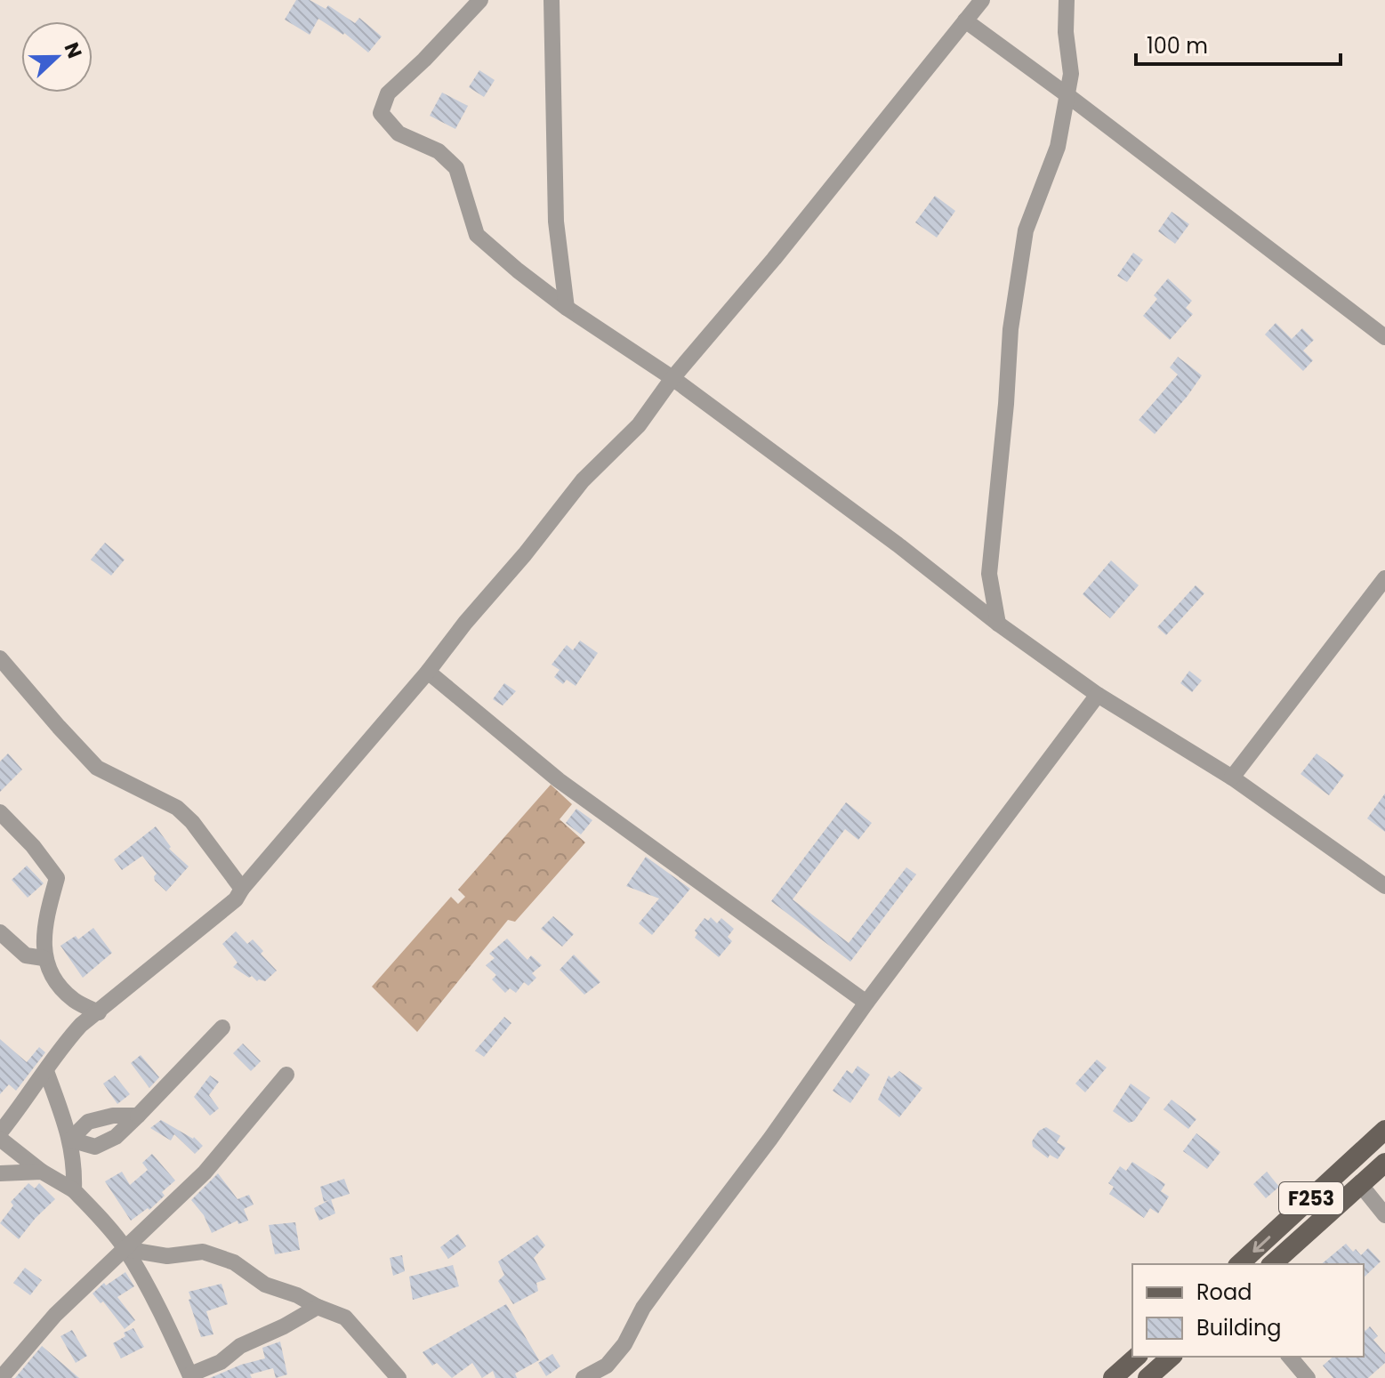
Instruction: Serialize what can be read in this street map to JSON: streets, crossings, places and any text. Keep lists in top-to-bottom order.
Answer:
{
  "streets": {
    "main road": ["F253"]
  },
  "legend": ["Road", "Building"],
  "scale_bar": "100 m",
  "north": "right"
}
